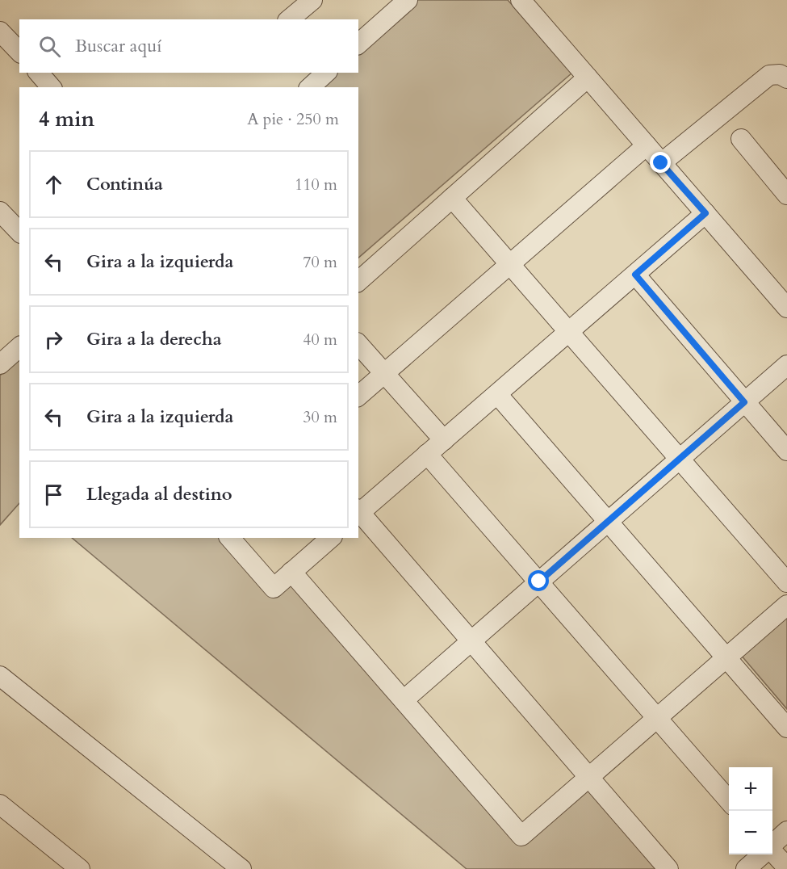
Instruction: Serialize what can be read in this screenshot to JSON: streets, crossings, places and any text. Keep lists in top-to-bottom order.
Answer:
{
  "page": {
    "search": "Buscar aquí",
    "heading": ["4 min", "A pie · 250 m"],
    "list": [
      ["Continúa", "110 m"],
      ["Gira a la izquierda", "70 m"],
      ["Gira a la derecha", "40 m"],
      ["Gira a la izquierda", "30 m"],
      "Llegada al destino"
    ],
    "map_buttons": ["+", "−"]
  }
}
